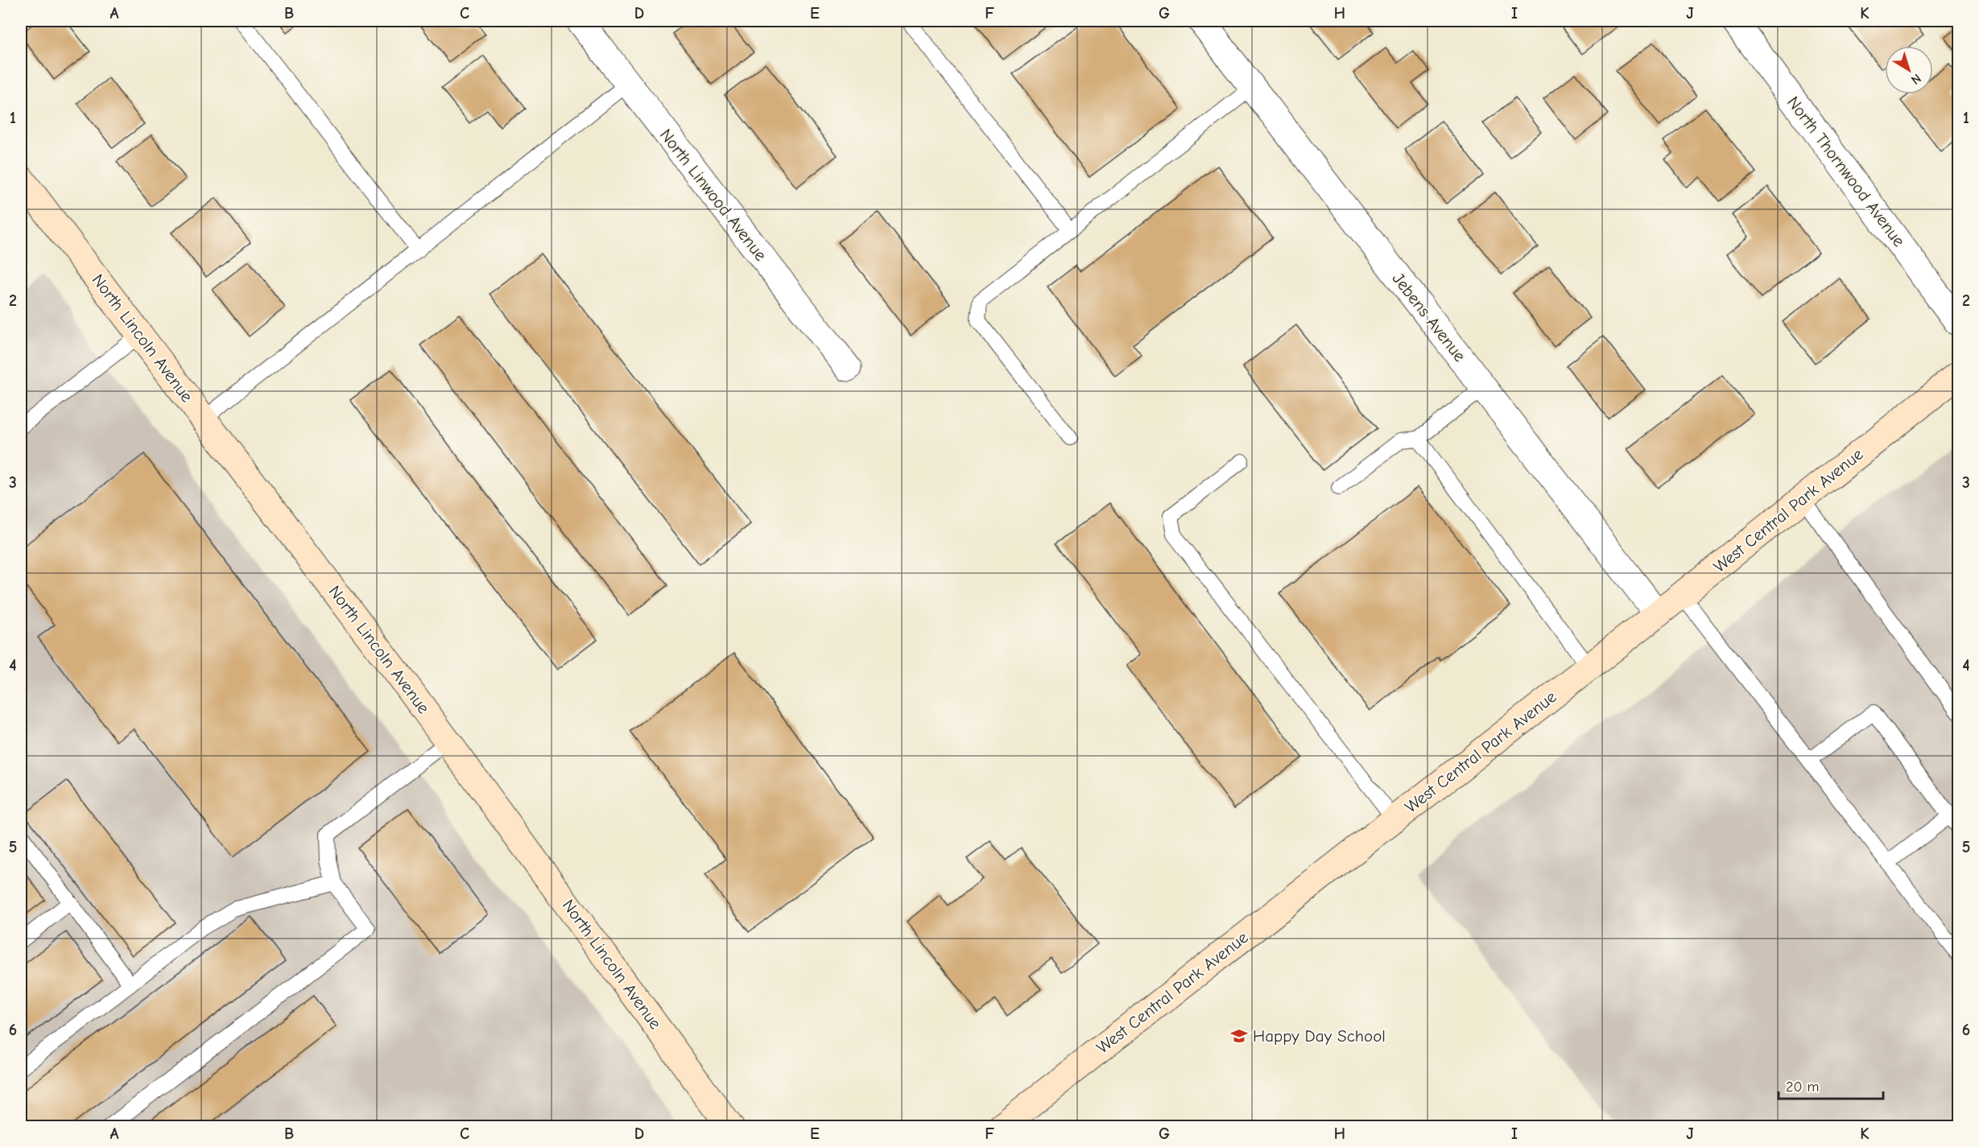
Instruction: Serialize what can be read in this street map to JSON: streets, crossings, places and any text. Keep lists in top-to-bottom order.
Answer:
{
  "streets": {
    "street": [
      "North Thornwood Avenue",
      "North Linwood Avenue",
      "Jebens Avenue",
      "North Lincoln Avenue",
      "West Central Park Avenue"
    ]
  },
  "crossings": [
    ["Jebens Avenue", "West Central Park Avenue"]
  ],
  "places": {
    "school or university": ["Happy Day School"]
  },
  "scale_bar": "20 m",
  "north": "bottom right",
  "grid": {
    "columns": [
      "A",
      "B",
      "C",
      "D",
      "E",
      "F",
      "G",
      "H",
      "I",
      "J",
      "K"
    ],
    "rows": [
      "1",
      "2",
      "3",
      "4",
      "5",
      "6"
    ]
  }
}
